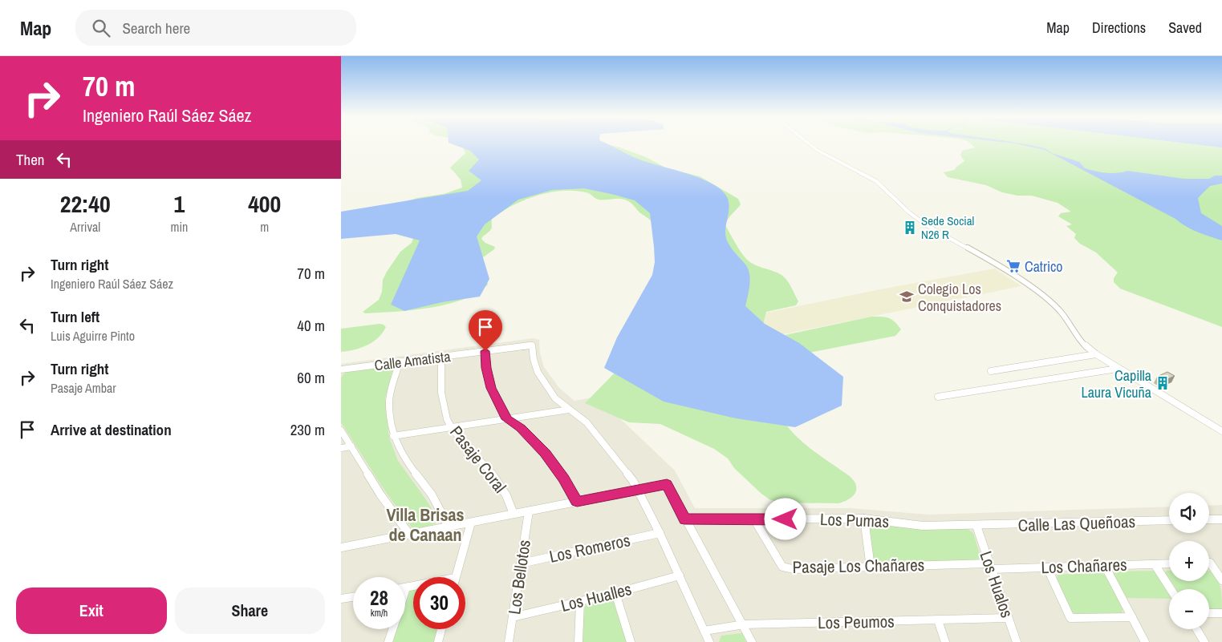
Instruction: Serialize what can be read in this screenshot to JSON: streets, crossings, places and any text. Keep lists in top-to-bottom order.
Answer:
{
  "streets": {
    "street": [
      "Calle Amatista",
      "Pasaje Coral",
      "Los Pumas",
      "Calle Las Queñoas",
      "Los Romeros",
      "Pasaje Los Chañares",
      "Los Chañares",
      "Los Bellotos",
      "Los Hualos",
      "Los Hualles",
      "Los Peumos"
    ]
  },
  "crossings": [
    ["Calle Amatista", "Pasaje Coral"],
    ["Los Pumas", "Calle Las Queñoas"],
    ["Los Pumas", "Pasaje Los Chañares"],
    ["Los Pumas", "Los Hualos"],
    ["Calle Las Queñoas", "Los Hualos"],
    ["Los Romeros", "Los Bellotos"],
    ["Pasaje Los Chañares", "Los Chañares"],
    ["Pasaje Los Chañares", "Los Hualos"],
    ["Los Chañares", "Los Hualos"],
    ["Los Bellotos", "Los Hualles"],
    ["Los Hualos", "Los Peumos"]
  ],
  "districts": ["Villa Brisas de Canaan"],
  "places": {
    "building": ["Sede Social N26 R", "Capilla Laura Vicuña"],
    "supermarket": ["Catrico"],
    "school or university": ["Colegio Los Conquistadores"]
  },
  "page": {
    "header": "Map",
    "search": "Search here",
    "nav": ["Map", "Directions", "Saved"],
    "turn": ["70 m", "Ingeniero Raúl Sáez Sáez"],
    "then": "Then",
    "eta": [
      "22:40",
      "Arrival",
      "1",
      "min",
      "400",
      "m"
    ],
    "list": [
      {
        "name": "Turn right",
        "note": "Ingeniero Raúl Sáez Sáez",
        "value": "70 m"
      },
      {
        "name": "Turn left",
        "note": "Luis Aguirre Pinto",
        "value": "40 m"
      },
      {
        "name": "Turn right",
        "note": "Pasaje Ambar",
        "value": "60 m"
      },
      {
        "name": "Arrive at destination",
        "value": "230 m"
      }
    ],
    "map_buttons": ["+", "−"],
    "speed": "28 km/h",
    "limit": "30",
    "buttons": ["Exit", "Share"]
  }
}
